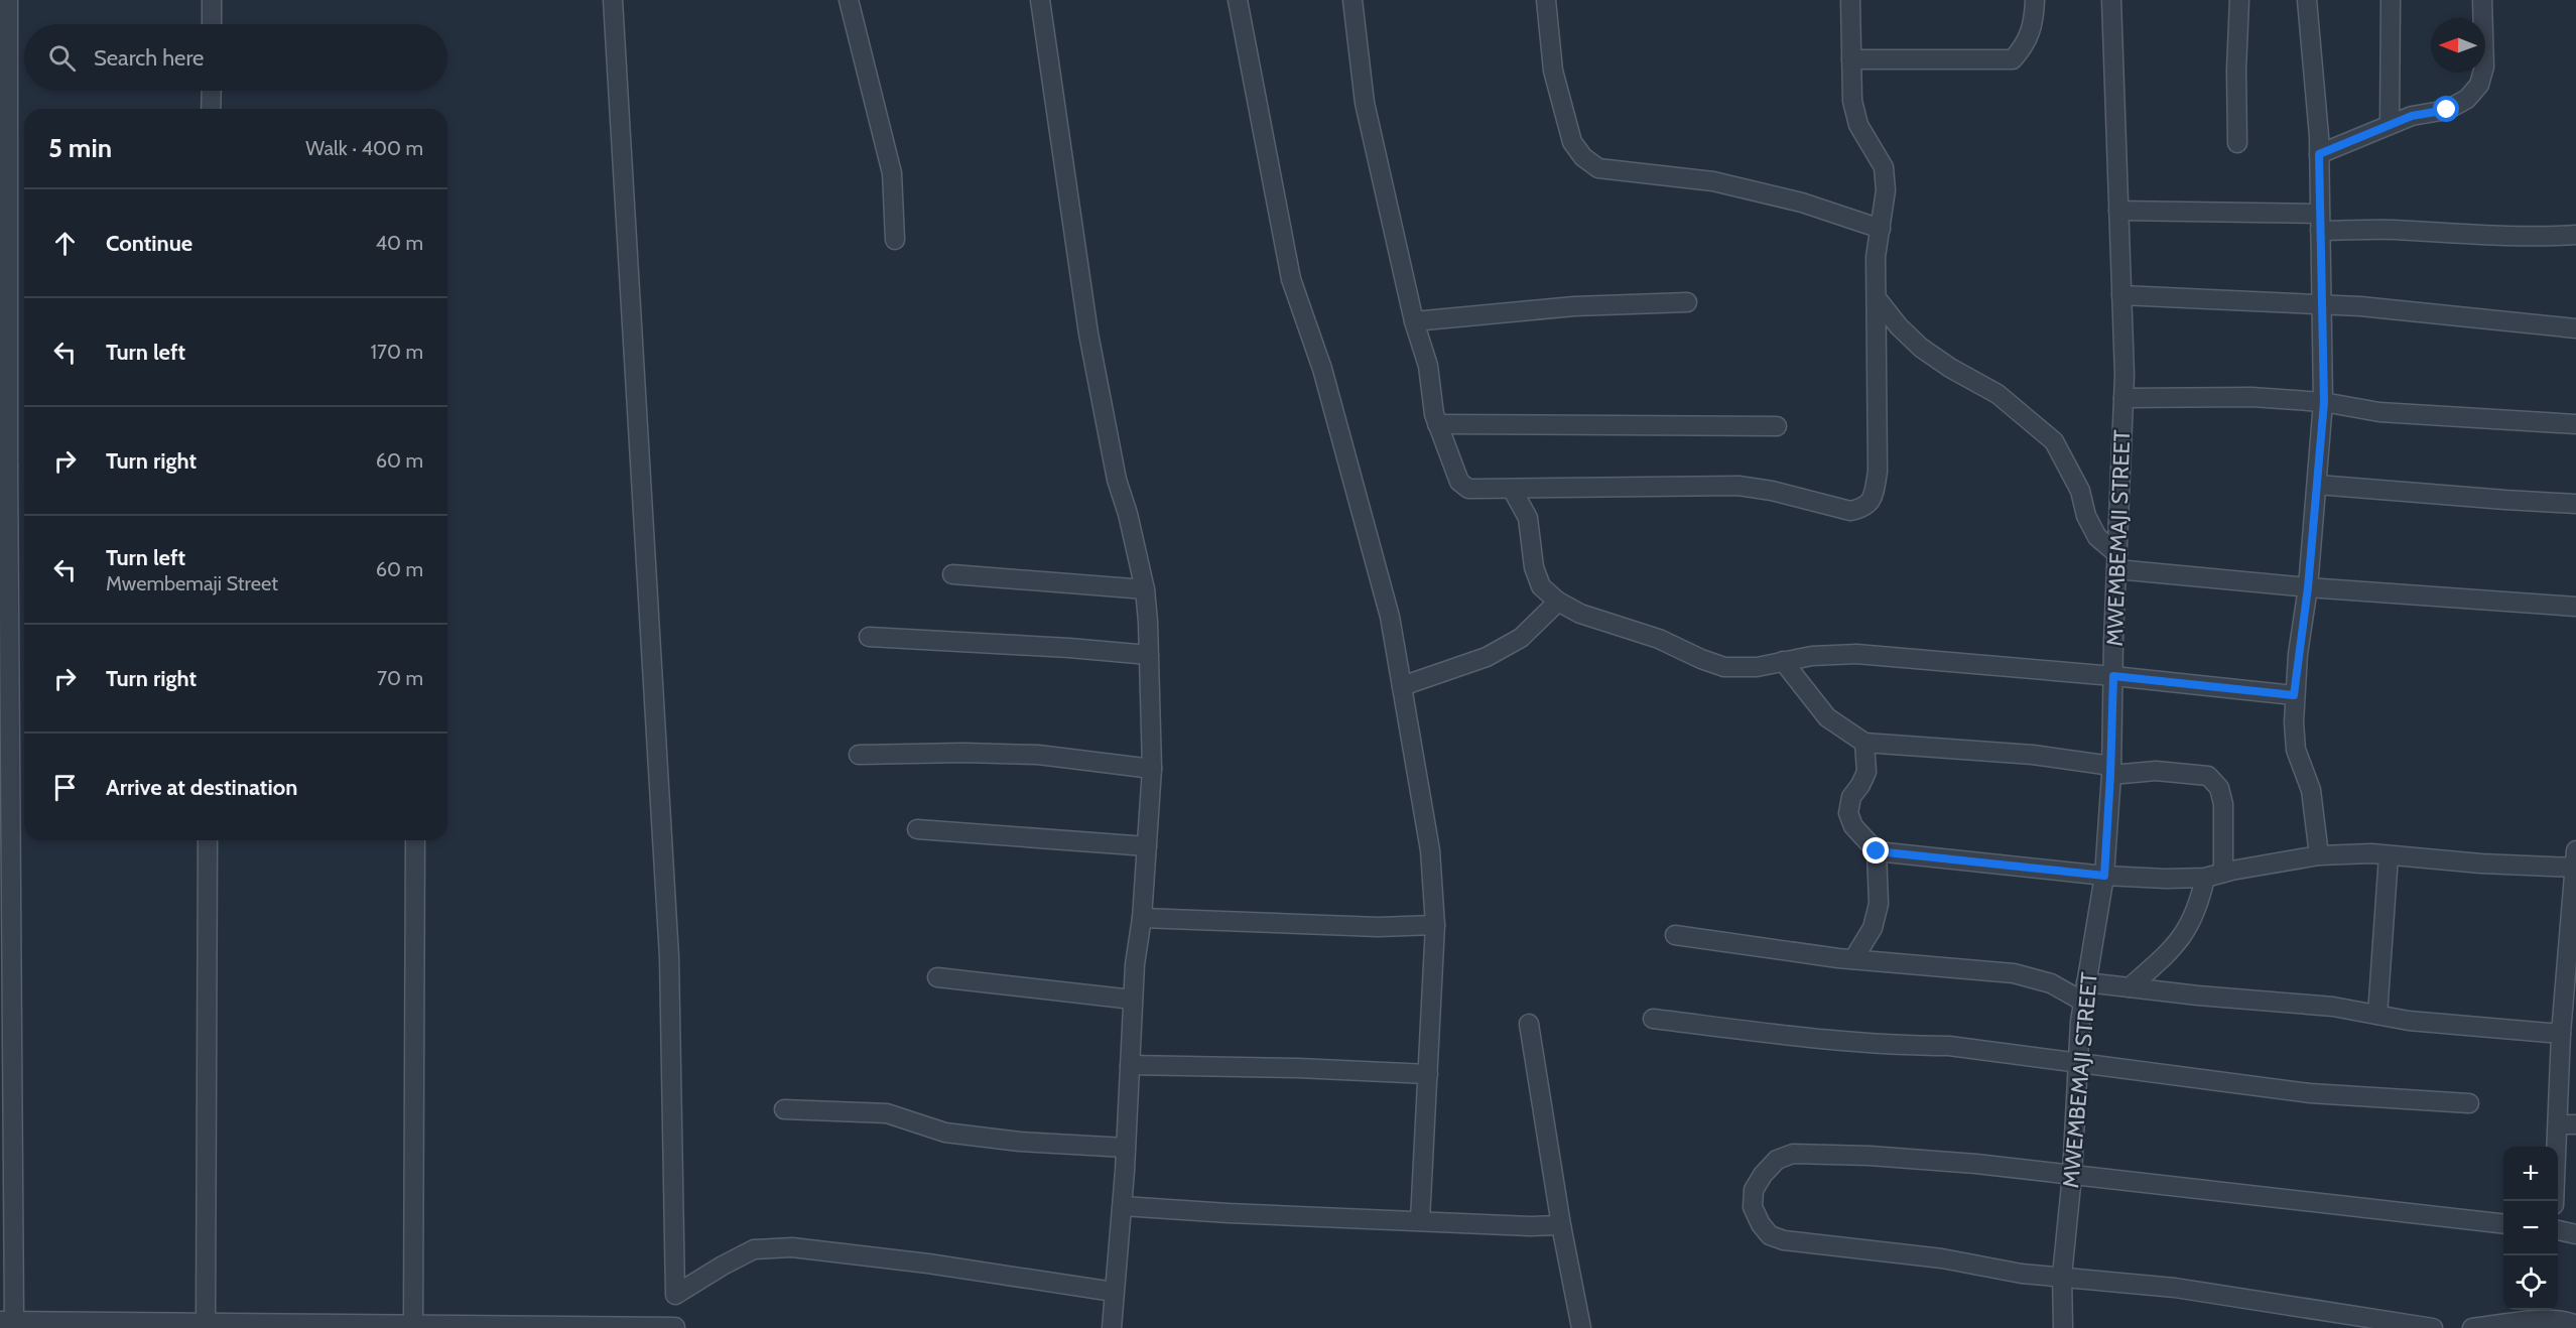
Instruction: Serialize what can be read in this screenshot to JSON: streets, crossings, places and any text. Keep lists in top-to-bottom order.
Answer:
{
  "streets": {
    "street": ["MWEMBEMAJI STREET"]
  },
  "north": "left",
  "page": {
    "search": "Search here",
    "heading": ["5 min", "Walk · 400 m"],
    "list": [
      ["Continue", "40 m"],
      ["Turn left", "170 m"],
      ["Turn right", "60 m"],
      ["Turn left", "Mwembemaji Street", "60 m"],
      ["Turn right", "70 m"],
      "Arrive at destination"
    ],
    "map_buttons": ["+", "−"]
  }
}
